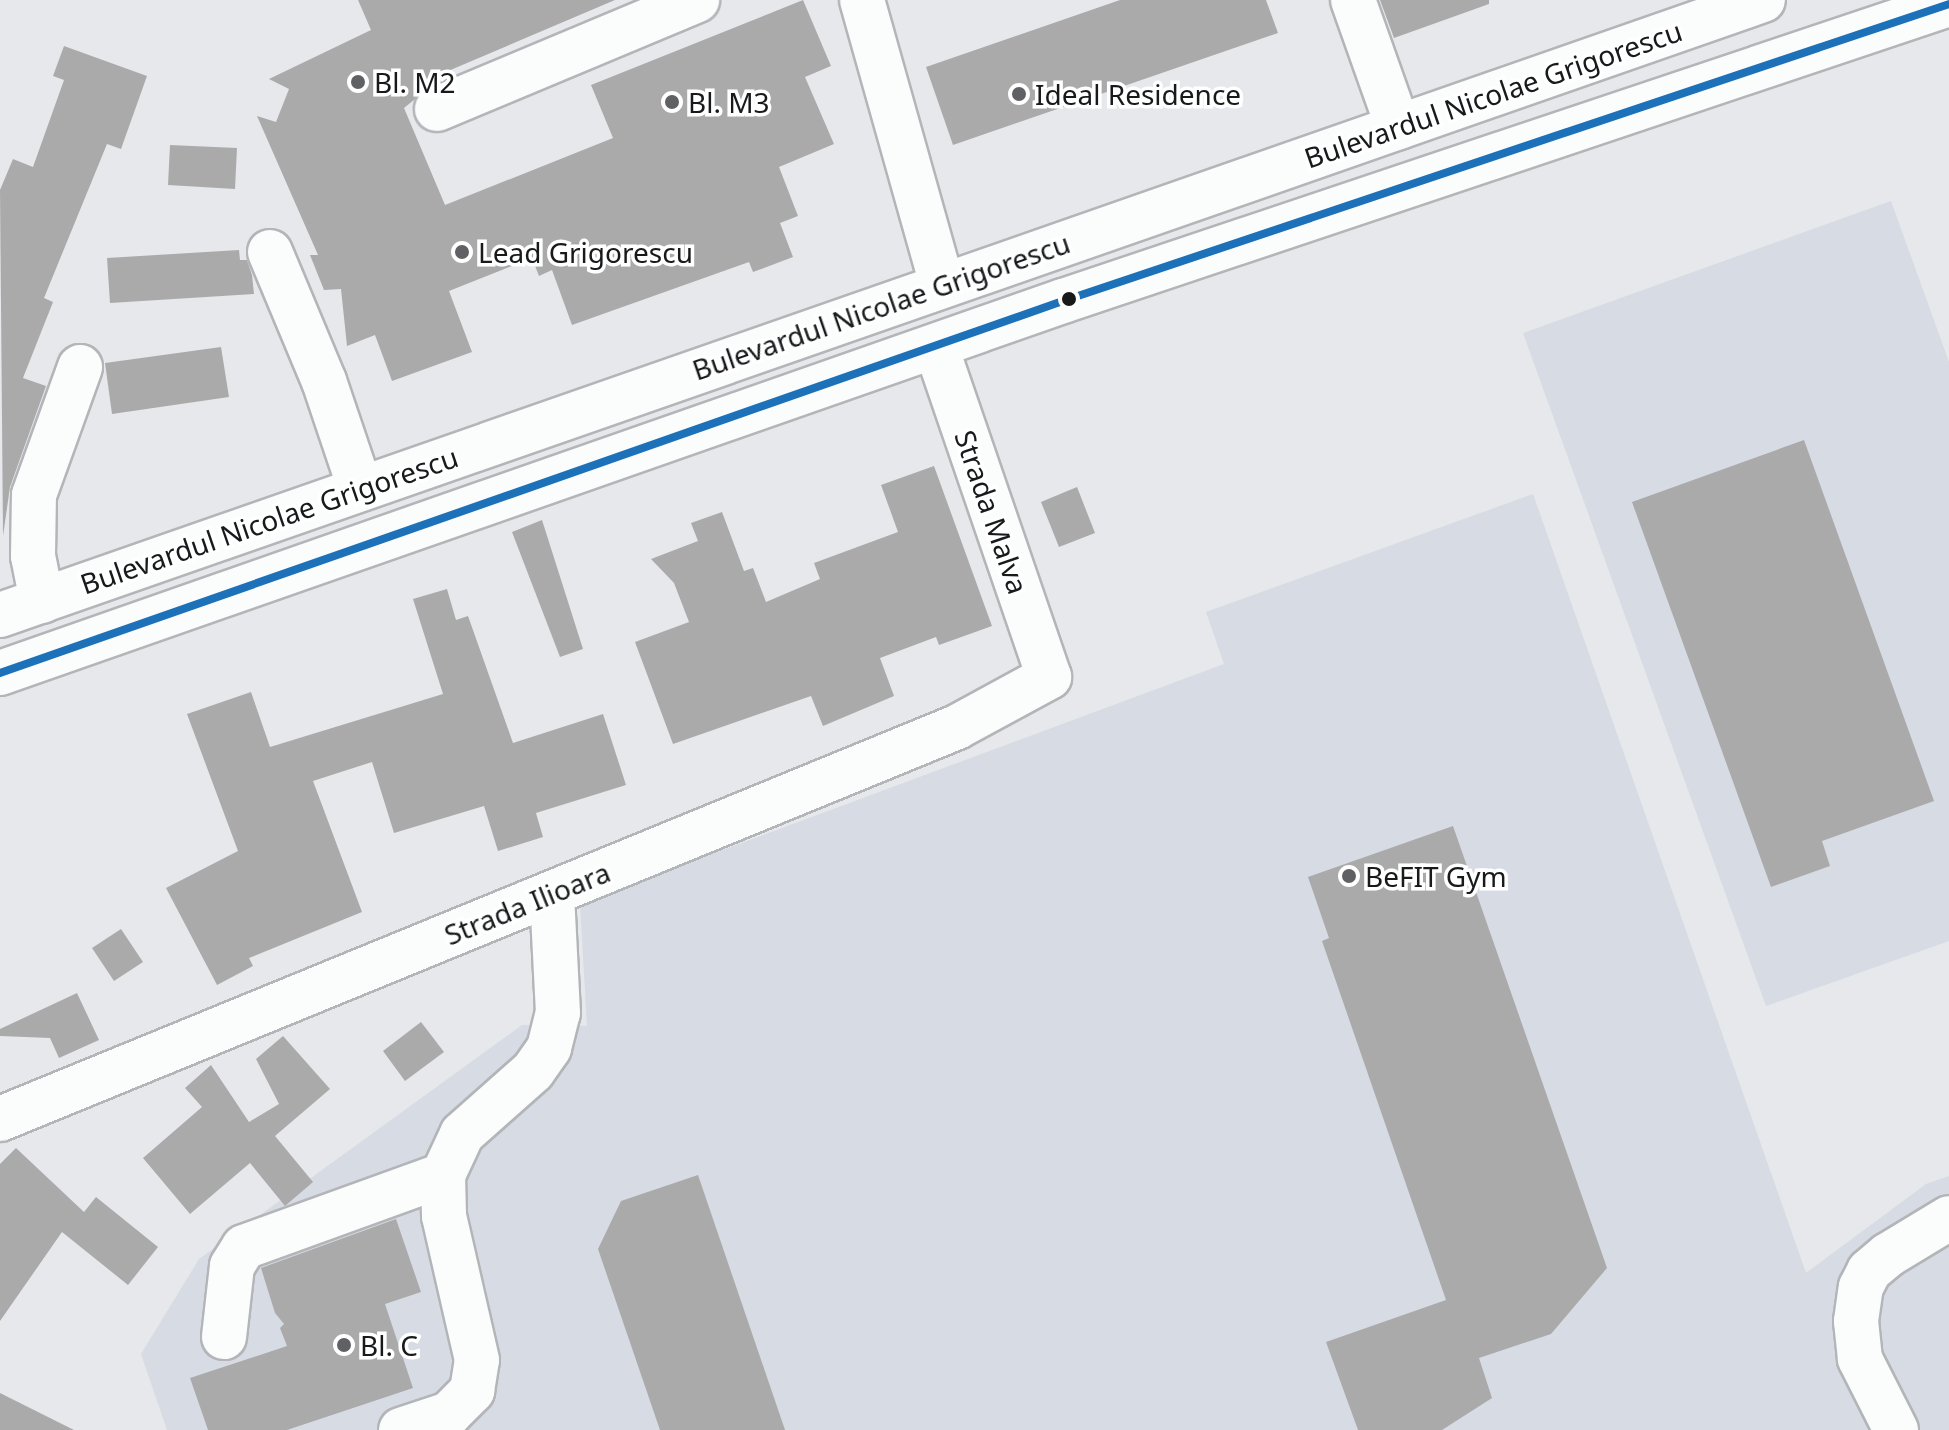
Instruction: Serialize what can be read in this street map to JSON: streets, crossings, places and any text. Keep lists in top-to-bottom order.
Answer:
{
  "streets": {
    "main road": ["Bulevardul Nicolae Grigorescu", "Strada Malva", "Strada Ilioara"]
  },
  "crossings": [
    ["Bulevardul Nicolae Grigorescu", "Strada Malva"],
    ["Strada Malva", "Strada Ilioara"]
  ],
  "places": [
    "Bl. M2",
    "Ideal Residence",
    "Bl. M3",
    "Lead Grigorescu",
    "BeFIT Gym",
    "Bl. C"
  ]
}
